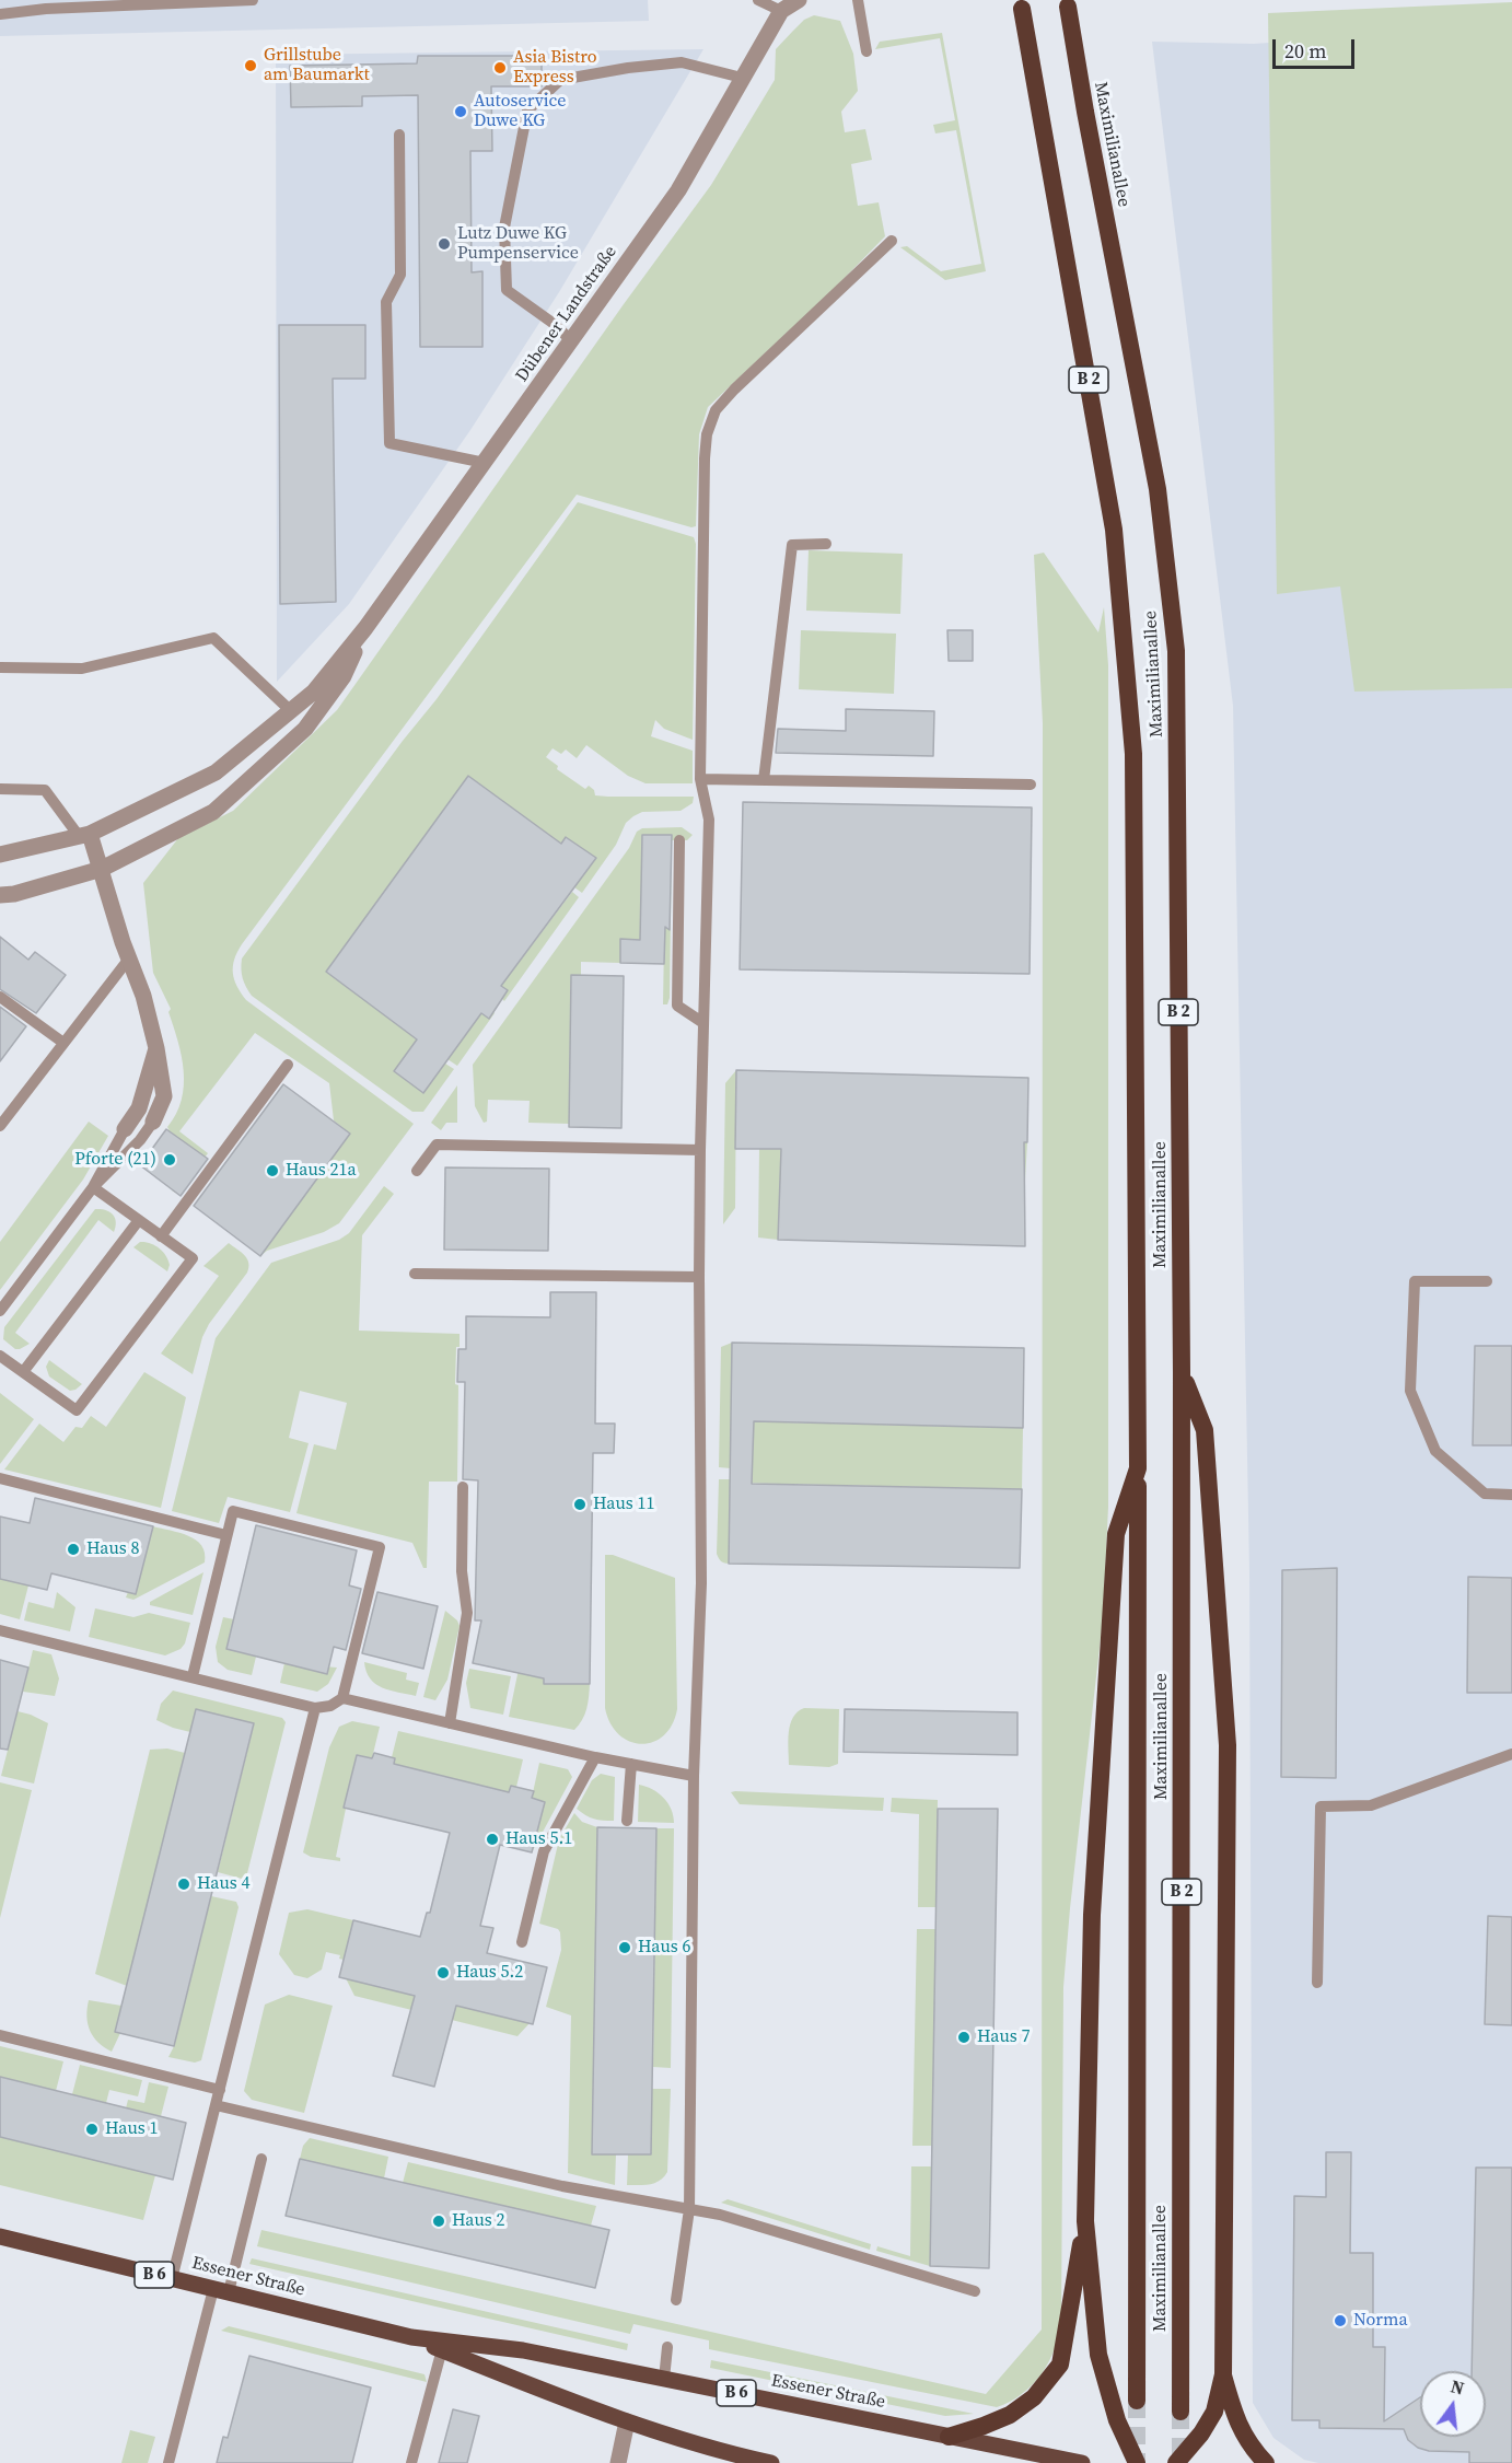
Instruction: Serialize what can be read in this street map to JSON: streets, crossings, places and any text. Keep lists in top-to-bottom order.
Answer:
{
  "streets": {
    "highway": ["Maximilianallee", "B 2"],
    "main road": ["B 6", "Essener Straße"],
    "street": ["Dübener Landstraße"]
  },
  "crossings": [
    ["Maximilianallee", "B 2"]
  ],
  "places": [
    "Grillstube am Baumarkt",
    "Asia Bistro Express",
    "Autoservice Duwe KG",
    "Lutz Duwe KG Pumpenservice",
    "Pforte (21)",
    "Haus 21a",
    "Haus 11",
    "Haus 8",
    "Haus 5.1",
    "Haus 4",
    "Haus 6",
    "Haus 5.2",
    "Haus 7",
    "Haus 1",
    "Haus 2",
    "Norma"
  ],
  "scale_bar": "20 m",
  "north": "top"
}
